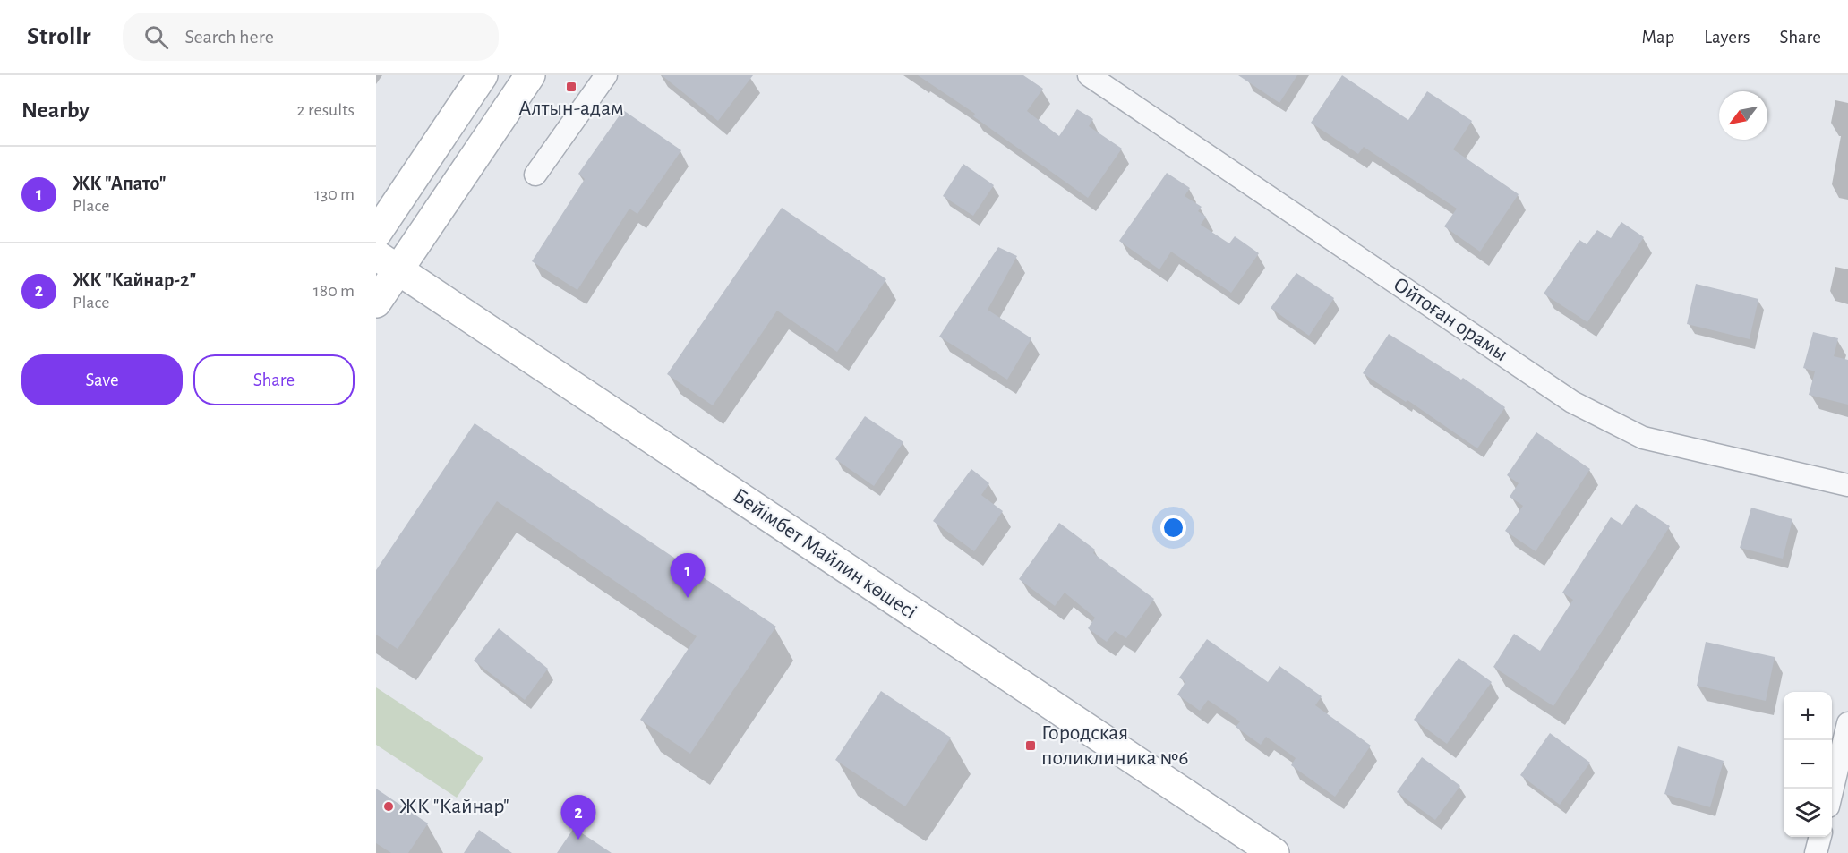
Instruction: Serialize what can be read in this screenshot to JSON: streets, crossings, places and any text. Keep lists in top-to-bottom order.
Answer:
{
  "streets": {
    "street": ["Ойтоған орамы", "Бейімбет Майлин көшесі"]
  },
  "places": {
    "transit": ["Алтын-адам", "Городская поликлиника №6"],
    "other": ["ЖК \"Кайнар\""]
  },
  "north": "bottom left",
  "page": {
    "header": "Strollr",
    "search": "Search here",
    "nav": ["Map", "Layers", "Share"],
    "heading": ["Nearby", "2 results"],
    "list": [
      {
        "mark": "1",
        "name": "ЖК \"Апато\"",
        "note": "Place",
        "value": "130 m"
      },
      {
        "mark": "2",
        "name": "ЖК \"Кайнар-2\"",
        "note": "Place",
        "value": "180 m"
      }
    ],
    "buttons": ["Save", "Share"],
    "pins": ["1", "2"],
    "map_buttons": ["+", "−"]
  }
}
